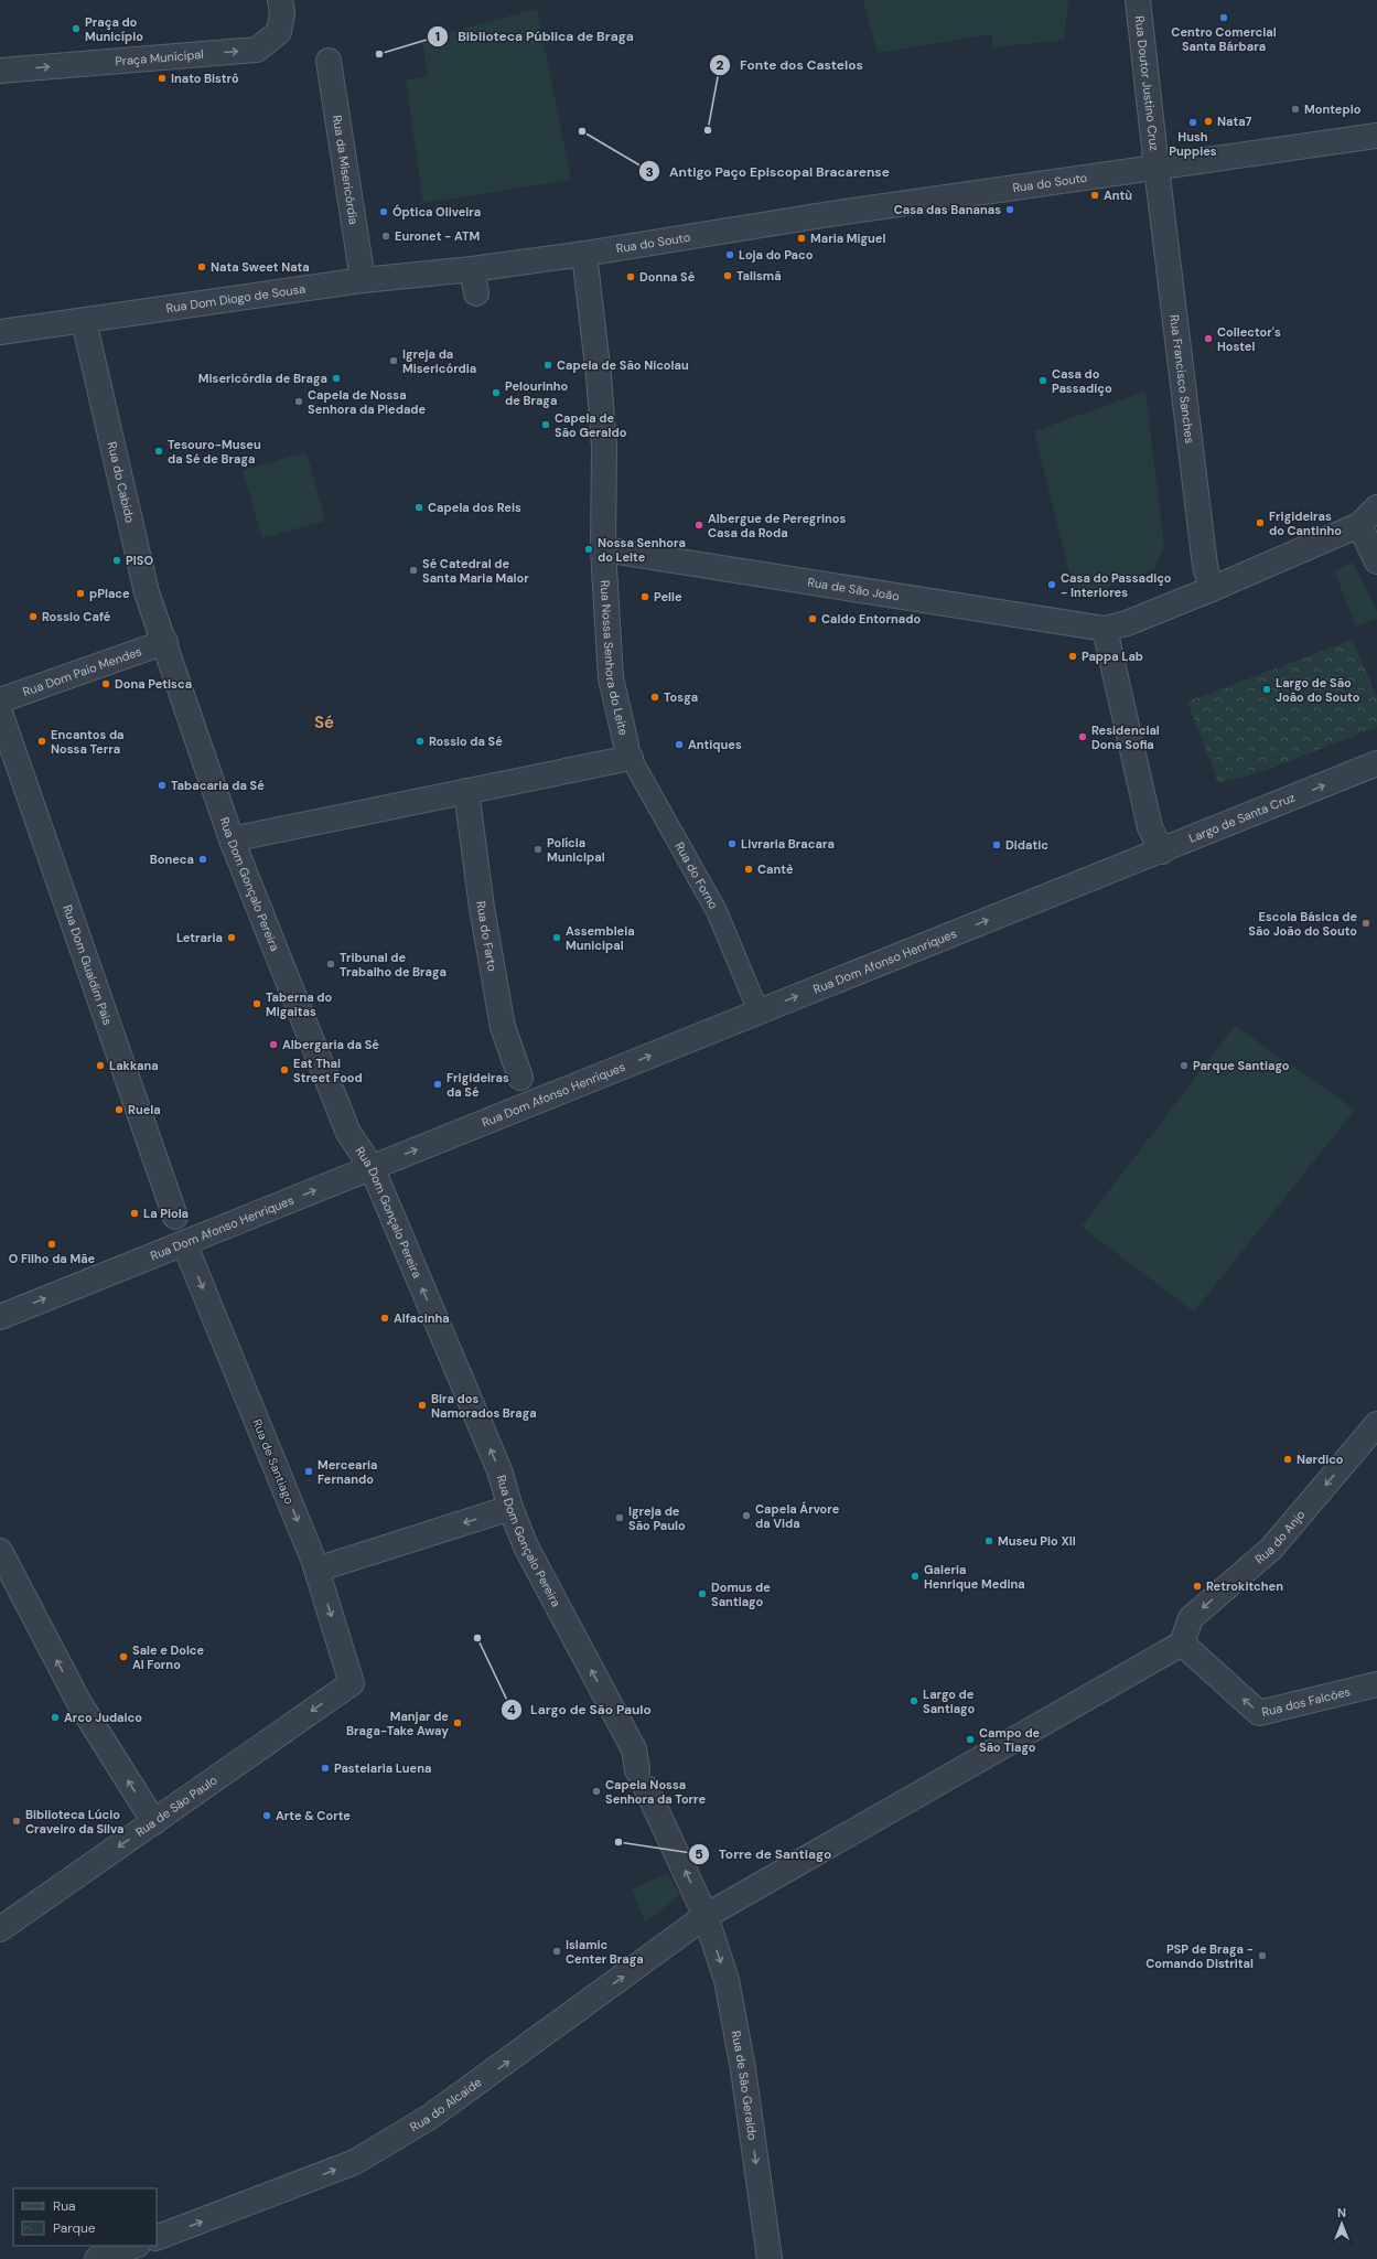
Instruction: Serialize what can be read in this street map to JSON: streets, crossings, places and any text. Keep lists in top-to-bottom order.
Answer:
{
  "streets": {
    "street": [
      "Praça Municipal",
      "Rua Doutor Justino Cruz",
      "Rua da Misericórdia",
      "Rua do Souto",
      "Rua Dom Diogo de Sousa",
      "Rua Francisco Sanches",
      "Rua do Cabido",
      "Rua de São João",
      "Rua Nossa Senhora do Leite",
      "Rua Dom Paio Mendes",
      "Largo de Santa Cruz",
      "Rua Dom Gonçalo Pereira",
      "Rua do Farto",
      "Rua Dom Afonso Henriques",
      "Rua Dom Gualdim Pais",
      "Rua de Santiago",
      "Rua do Anjo",
      "Rua dos Falcões",
      "Rua de São Paulo",
      "Rua de São Geraldo",
      "Rua do Alcaide"
    ],
    "lane": ["Rua do Forno"]
  },
  "crossings": [
    ["Rua Doutor Justino Cruz", "Rua do Souto"],
    ["Rua Doutor Justino Cruz", "Rua Francisco Sanches"],
    ["Rua da Misericórdia", "Rua Dom Diogo de Sousa"],
    ["Rua do Souto", "Rua Dom Diogo de Sousa"],
    ["Rua do Souto", "Rua Francisco Sanches"],
    ["Rua do Souto", "Rua Nossa Senhora do Leite"],
    ["Rua Dom Diogo de Sousa", "Rua do Cabido"],
    ["Rua Dom Diogo de Sousa", "Rua Nossa Senhora do Leite"],
    ["Rua do Cabido", "Rua Dom Paio Mendes"],
    ["Rua do Cabido", "Rua Dom Gonçalo Pereira"],
    ["Rua de São João", "Rua Nossa Senhora do Leite"],
    ["Rua Nossa Senhora do Leite", "Rua do Forno"],
    ["Rua Dom Paio Mendes", "Rua Dom Gonçalo Pereira"],
    ["Largo de Santa Cruz", "Rua Dom Afonso Henriques"],
    ["Rua do Forno", "Rua Dom Afonso Henriques"],
    ["Rua Dom Gonçalo Pereira", "Rua Dom Afonso Henriques"],
    ["Rua Dom Gonçalo Pereira", "Rua de São Geraldo"],
    ["Rua Dom Gonçalo Pereira", "Rua do Alcaide"],
    ["Rua Dom Afonso Henriques", "Rua de Santiago"],
    ["Rua de Santiago", "Rua de São Paulo"],
    ["Rua do Anjo", "Rua dos Falcões"],
    ["Rua de São Geraldo", "Rua do Alcaide"]
  ],
  "one_way": [
    "Praça Municipal",
    "Largo de Santa Cruz",
    "Rua Dom Gonçalo Pereira",
    "Rua Dom Afonso Henriques",
    "Rua de Santiago",
    "Rua do Anjo",
    "Rua dos Falcões",
    "Rua de São Paulo",
    "Rua de São Geraldo",
    "Rua do Alcaide"
  ],
  "districts": ["Sé"],
  "places": [
    "Centro Comercial Santa Bárbara",
    "Praça do Município",
    "Biblioteca Pública de Braga",
    "Inato Bistrô",
    "Montepio",
    "Nata7",
    "Hush Puppies",
    "Fonte dos Castelos",
    "Antigo Paço Episcopal Bracarense",
    "Antù",
    "Casa das Bananas",
    "Óptica Oliveira",
    "Euronet - ATM",
    "Maria Miguel",
    "Loja do Paco",
    "Nata Sweet Nata",
    "Talismã",
    "Donna Sé",
    "Collector's Hostel",
    "Igreja da Misericórdia",
    "Capela de São Nicolau",
    "Misericórdia de Braga",
    "Casa do Passadiço",
    "Pelourinho de Braga",
    "Capela de Nossa Senhora da Piedade",
    "Capela de São Geraldo",
    "Tesouro-Museu da Sé de Braga",
    "Capela dos Reis",
    "Frigideiras do Cantinho",
    "Albergue de Peregrinos Casa da Roda",
    "Nossa Senhora do Leite",
    "PISO",
    "Sé Catedral de Santa Maria Maior",
    "Casa do Passadiço - Interiores",
    "pPlace",
    "Pelle",
    "Rossio Café",
    "Caldo Entornado",
    "Pappa Lab",
    "Dona Petisca",
    "Largo de São João do Souto",
    "Tosga",
    "Residencial Dona Sofia",
    "Encantos da Nossa Terra",
    "Rossio da Sé",
    "Antiques",
    "Tabacaria da Sé",
    "Livraria Bracara",
    "Didatic",
    "Polícia Municipal",
    "Boneca",
    "Cantè",
    "Escola Básica de São João do Souto",
    "Letraria",
    "Assembleia Municipal",
    "Tribunal de Trabalho de Braga",
    "Taberna do Migaitas",
    "Albergaria da Sé",
    "Lakkana",
    "Parque Santiago",
    "Eat Thai Street Food",
    "Frigideiras da Sé",
    "Ruela",
    "La Piola",
    "O Filho da Mãe",
    "Alfacinha",
    "Bira dos Namorados Braga",
    "Nørdico",
    "Mercearia Fernando",
    "Capela Árvore da Vida",
    "Igreja de São Paulo",
    "Museu Pio XII",
    "Galeria Henrique Medina",
    "Retrokitchen",
    "Domus de Santiago",
    "Largo de São Paulo",
    "Sale e Dolce Al Forno",
    "Largo de Santiago",
    "Arco Judaico",
    "Manjar de Braga-Take Away",
    "Campo de São Tiago",
    "Pastelaria Luena",
    "Capela Nossa Senhora da Torre",
    "Arte & Corte",
    "Biblioteca Lúcio Craveiro da Silva",
    "Torre de Santiago",
    "Islamic Center Braga",
    "PSP de Braga - Comando Distrital"
  ],
  "legend": ["Rua", "Parque"],
  "north": "top"
}
